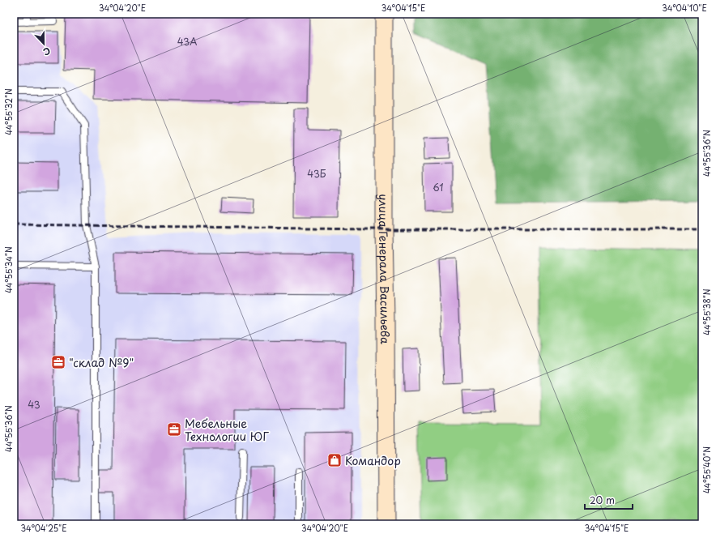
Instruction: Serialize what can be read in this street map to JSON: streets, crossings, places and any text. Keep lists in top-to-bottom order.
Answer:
{
  "streets": {
    "main road": ["улица Генерала Васильева"]
  },
  "places": {
    "office": ["\"склад №9\"", "Мебельные Технологии ЮГ"],
    "shop": ["Командор"]
  },
  "house_numbers": [
    "43А",
    "43Б",
    "61",
    "43"
  ],
  "scale_bar": "20 m",
  "north": "bottom",
  "coordinates": [
    "34°04'20\"E",
    "34°04'15\"E",
    "34°04'10\"E",
    "44°55'32\"N",
    "44°55'36\"N",
    "44°55'34\"N",
    "44°55'38\"N",
    "44°55'40\"N",
    "34°04'25\"E"
  ]
}
